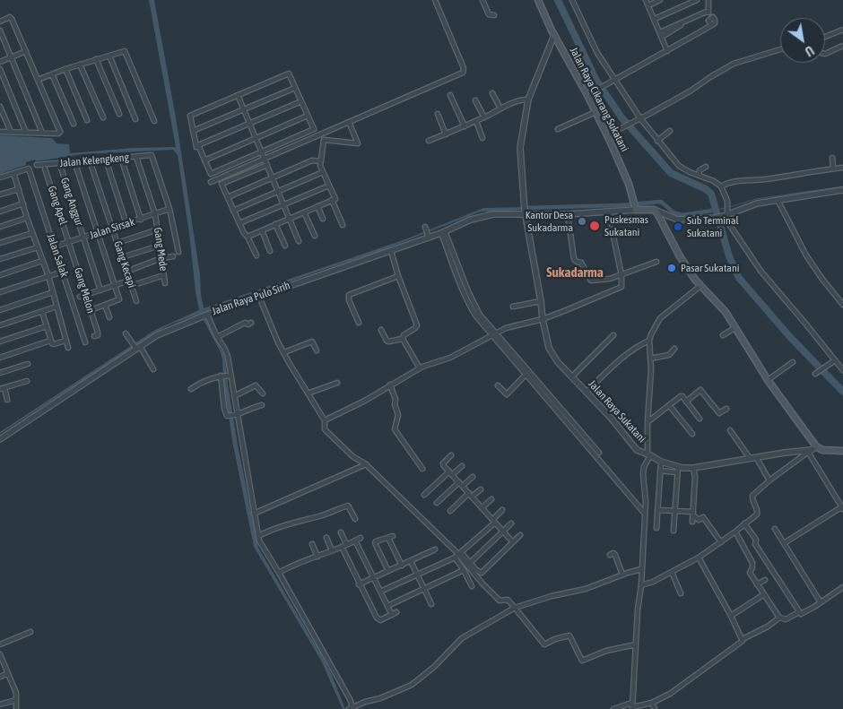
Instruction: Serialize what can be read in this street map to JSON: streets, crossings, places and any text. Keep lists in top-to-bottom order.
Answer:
{
  "streets": {
    "main road": ["Jalan Raya Cikarang Sukatani", "Jalan Raya Sukatani"],
    "street": [
      "Jalan Kelengkeng",
      "Gang Anggur",
      "Gang Apel",
      "Jalan Sirsak",
      "Gang Mede",
      "Jalan Salak",
      "Gang Kecapi",
      "Gang Melon",
      "Jalan Raya Pulo Sirih"
    ]
  },
  "crossings": [
    ["Jalan Raya Cikarang Sukatani", "Jalan Raya Sukatani"],
    ["Jalan Kelengkeng", "Jalan Sirsak"],
    ["Jalan Kelengkeng", "Gang Mede"],
    ["Jalan Kelengkeng", "Gang Kecapi"],
    ["Gang Anggur", "Jalan Sirsak"],
    ["Gang Apel", "Jalan Sirsak"],
    ["Gang Apel", "Gang Melon"],
    ["Jalan Sirsak", "Gang Mede"],
    ["Jalan Sirsak", "Jalan Salak"],
    ["Jalan Sirsak", "Gang Kecapi"],
    ["Jalan Sirsak", "Gang Melon"],
    ["Jalan Raya Pulo Sirih", "Jalan Raya Sukatani"]
  ],
  "districts": ["Sukadarma"],
  "places": [
    "Kantor Desa Sukadarma",
    "Puskesmas Sukatani",
    "Sub Terminal Sukatani",
    "Pasar Sukatani"
  ],
  "north": "bottom right"
}
